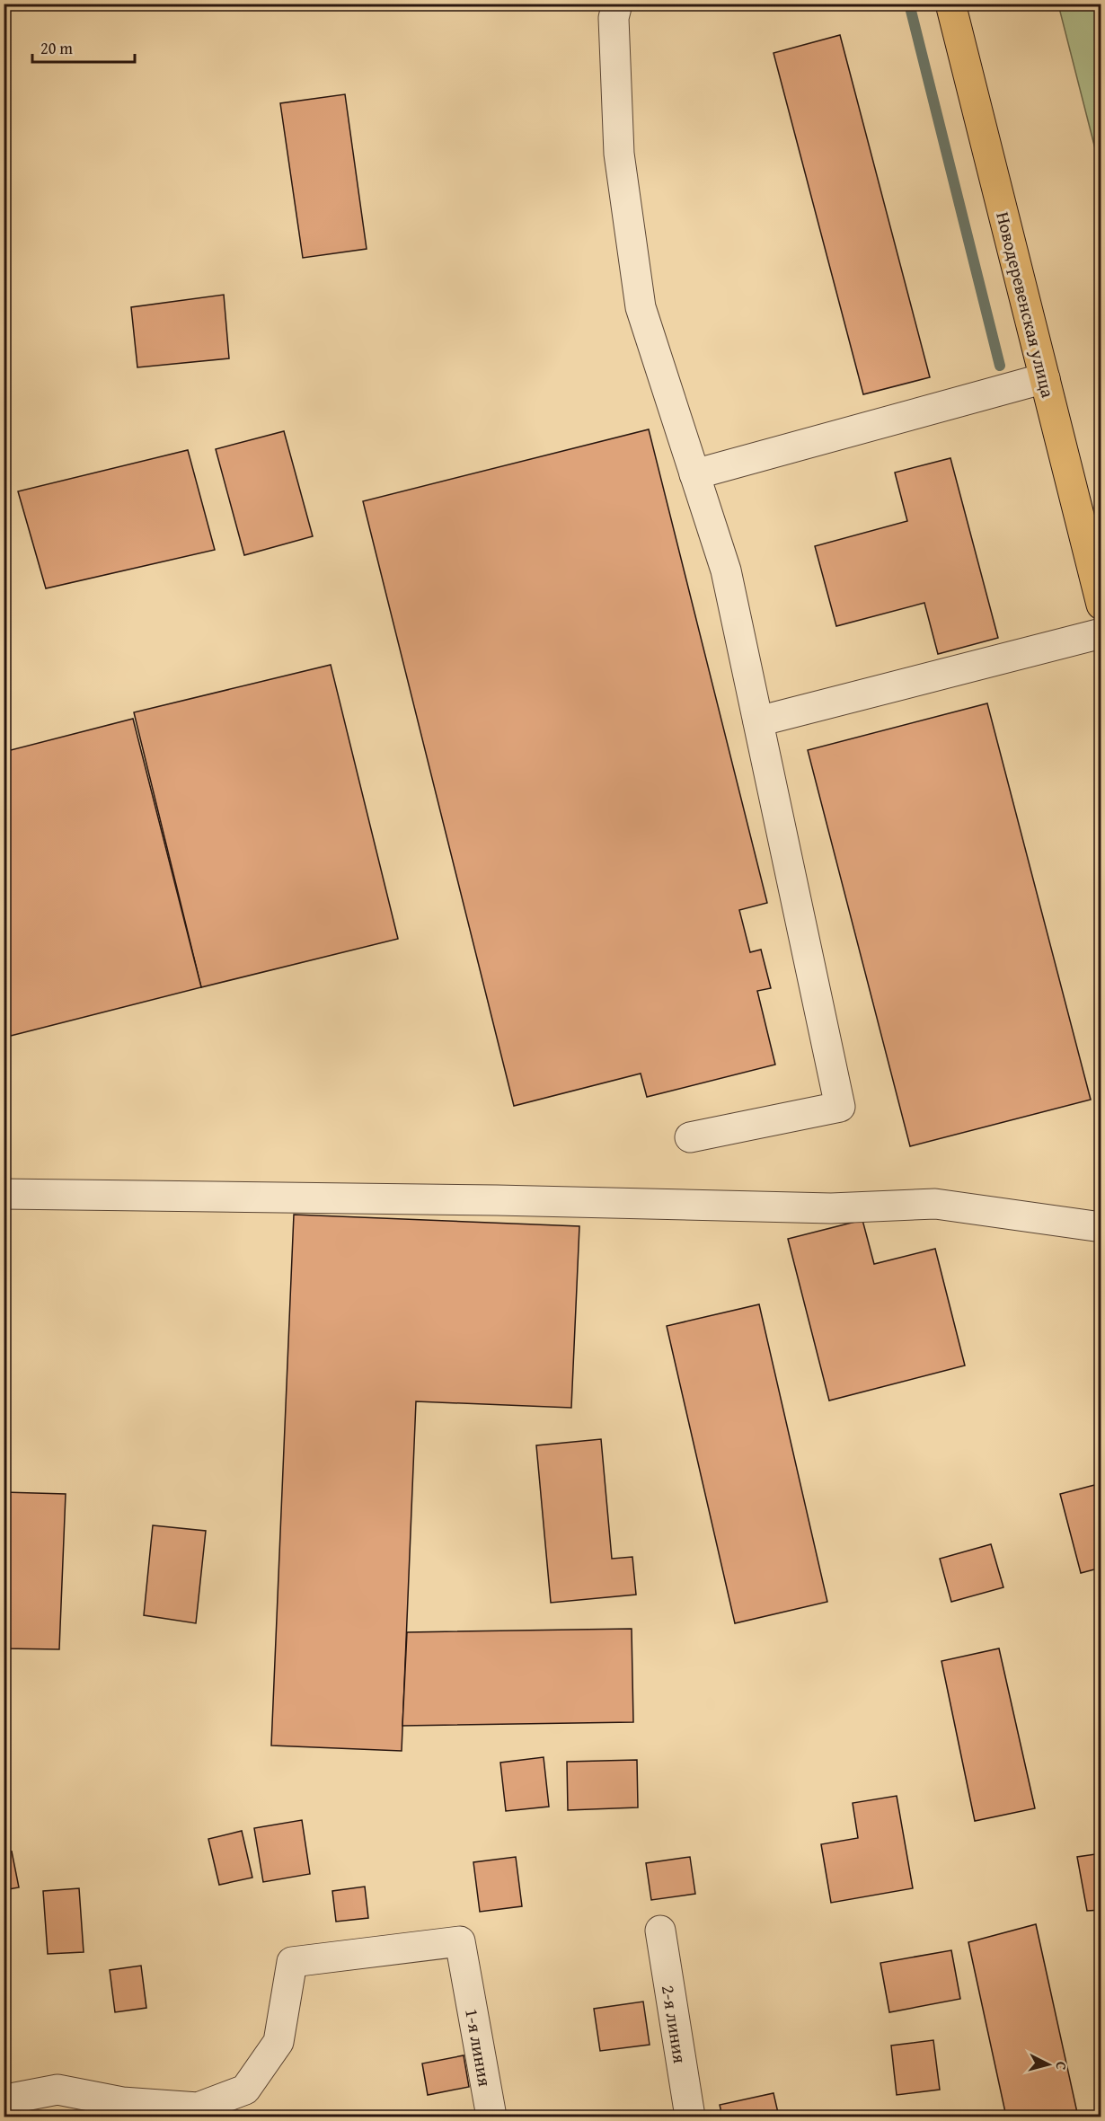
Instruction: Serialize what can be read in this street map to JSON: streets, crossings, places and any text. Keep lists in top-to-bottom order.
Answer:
{
  "streets": {
    "main road": ["Новодеревенская улица"],
    "lane": ["2-я линия", "1-я линия"]
  },
  "scale_bar": "20 m",
  "north": "right"
}
